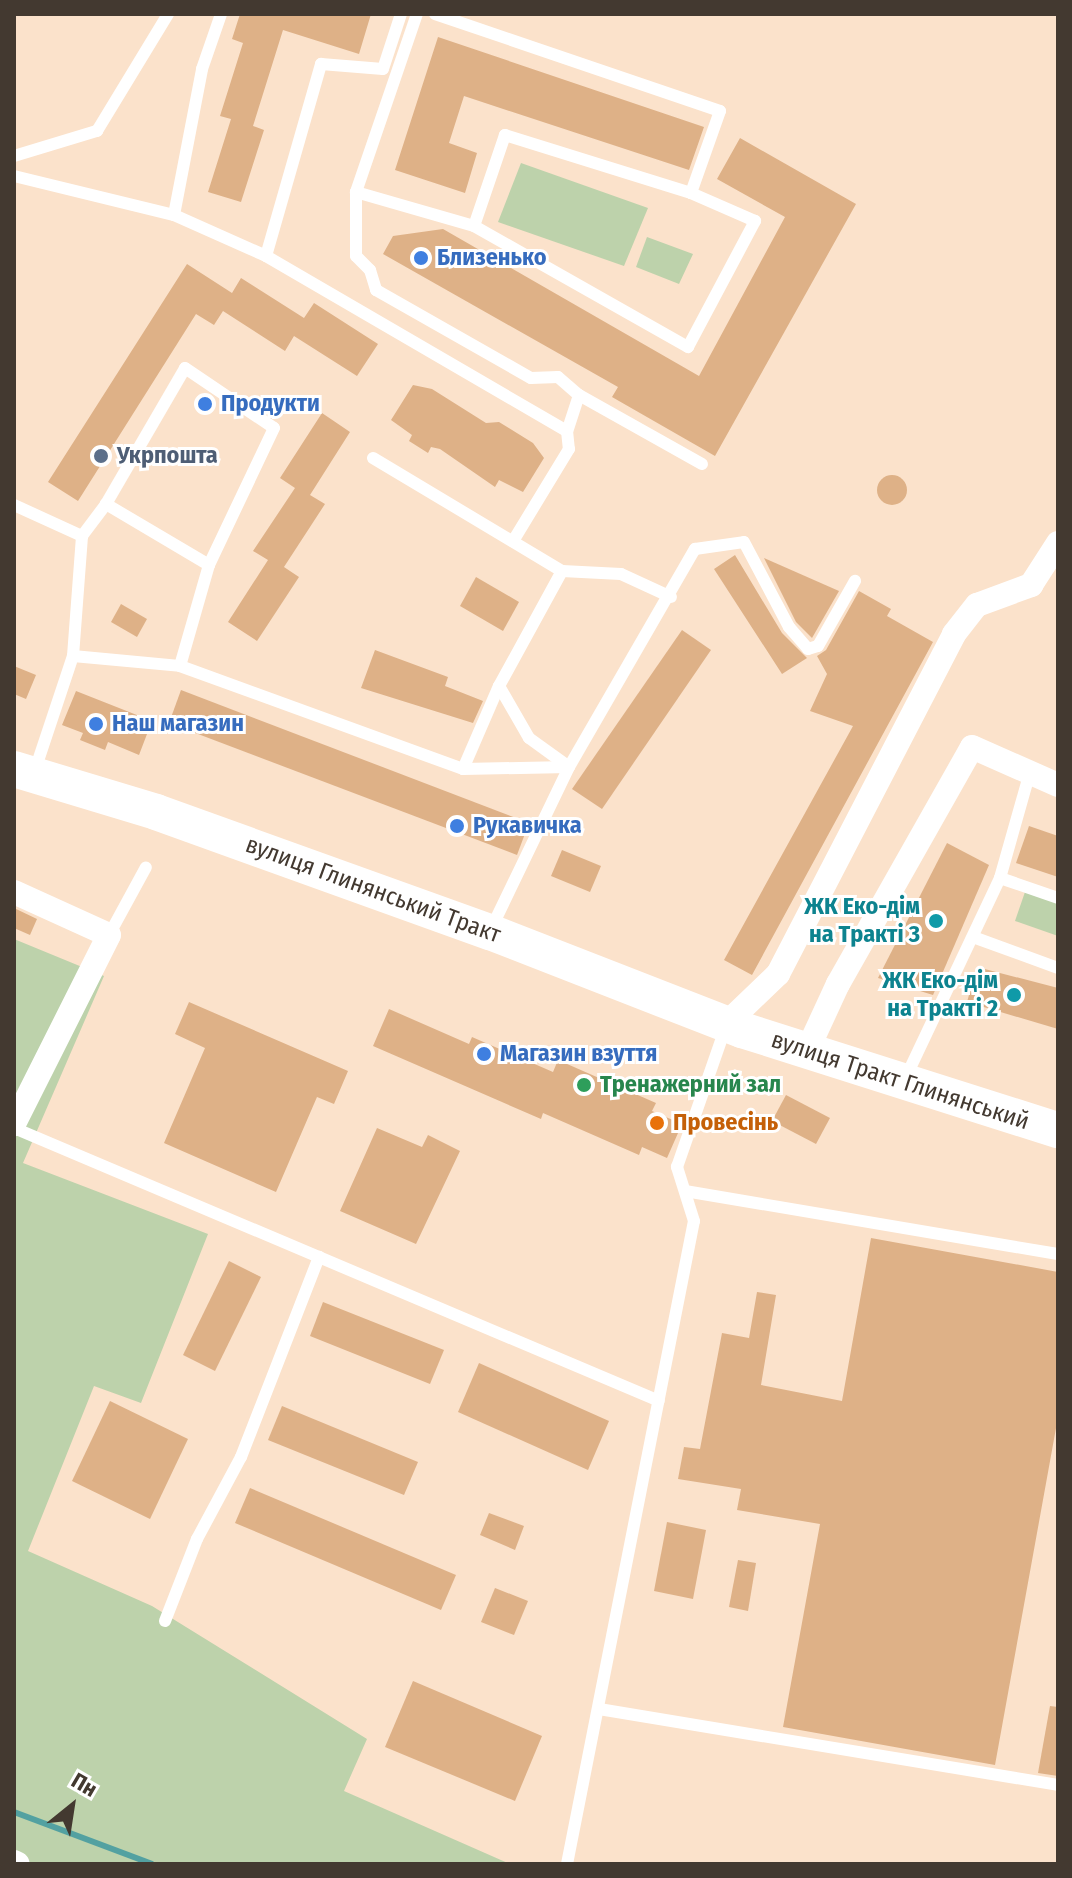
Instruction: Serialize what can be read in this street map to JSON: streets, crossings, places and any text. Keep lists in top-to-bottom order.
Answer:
{
  "streets": {
    "main road": ["вулиця Глинянський Тракт", "вулиця Тракт Глинянський"]
  },
  "crossings": [
    ["вулиця Глинянський Тракт", "вулиця Тракт Глинянський"]
  ],
  "places": [
    "Близенько",
    "Продукти",
    "Укрпошта",
    "Наш магазин",
    "Рукавичка",
    "ЖК Еко-дім на Тракті 3",
    "ЖК Еко-дім на Тракті 2",
    "Магазин взуття",
    "Тренажерний зал",
    "Провесінь"
  ],
  "north": "top right"
}
